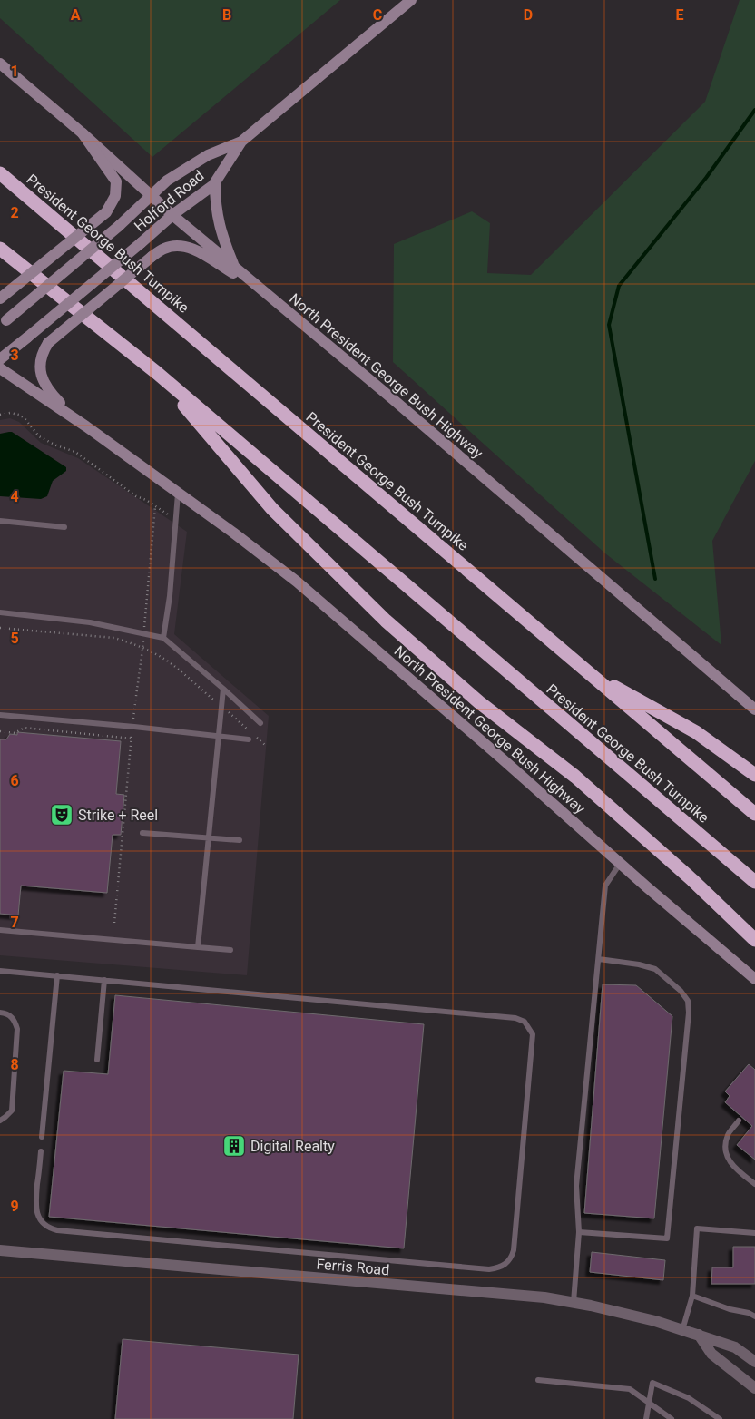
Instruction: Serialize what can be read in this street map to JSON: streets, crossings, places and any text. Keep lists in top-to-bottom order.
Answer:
{
  "streets": {
    "highway": ["President George Bush Turnpike"],
    "main road": ["Holford Road", "North President George Bush Highway"],
    "street": ["Ferris Road"]
  },
  "crossings": [
    ["Holford Road", "North President George Bush Highway"]
  ],
  "places": {
    "theatre": ["Strike + Reel"],
    "building": ["Digital Realty"]
  },
  "grid": {
    "columns": [
      "A",
      "B",
      "C",
      "D",
      "E"
    ],
    "rows": [
      "1",
      "2",
      "3",
      "4",
      "5",
      "6",
      "7",
      "8",
      "9"
    ]
  }
}
